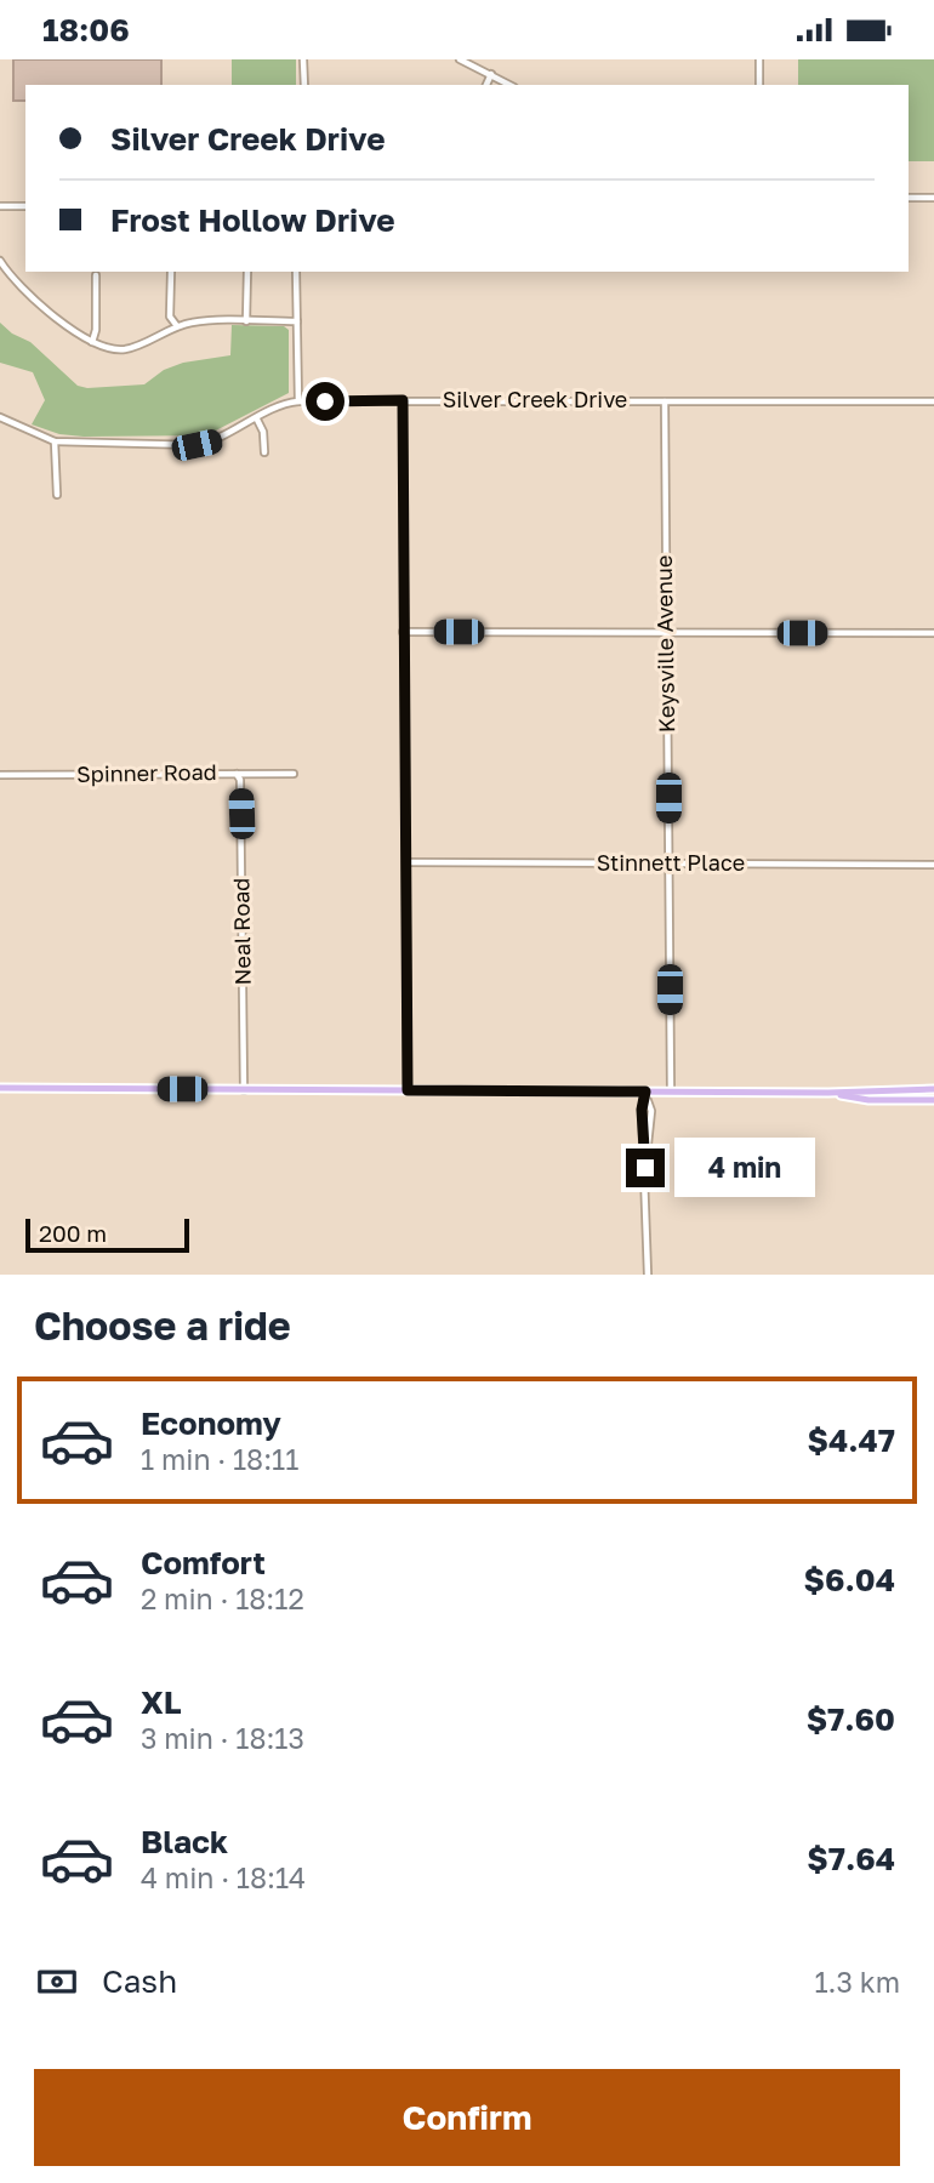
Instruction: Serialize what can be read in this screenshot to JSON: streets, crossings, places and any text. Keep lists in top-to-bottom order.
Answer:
{
  "streets": {
    "street": [
      "Silver Creek Drive",
      "Keysville Avenue",
      "Spinner Road",
      "Stinnett Place",
      "Neal Road"
    ]
  },
  "crossings": [
    ["Silver Creek Drive", "Keysville Avenue"],
    ["Keysville Avenue", "Stinnett Place"],
    ["Spinner Road", "Neal Road"]
  ],
  "scale_bar": "200 m",
  "page": {
    "status": "18:06",
    "banner": ["Silver Creek Drive", "Frost Hollow Drive"],
    "bubble": "4 min",
    "scale": "200 m",
    "heading": "Choose a ride",
    "list": [
      {
        "name": "Economy",
        "note": "1 min · 18:11",
        "value": "$4.47"
      },
      {
        "name": "Comfort",
        "note": "2 min · 18:12",
        "value": "$6.04"
      },
      {
        "name": "XL",
        "note": "3 min · 18:13",
        "value": "$7.60"
      },
      {
        "name": "Black",
        "note": "4 min · 18:14",
        "value": "$7.64"
      }
    ],
    "pay": ["Cash", "1.3 km"],
    "buttons": "Confirm"
  }
}
